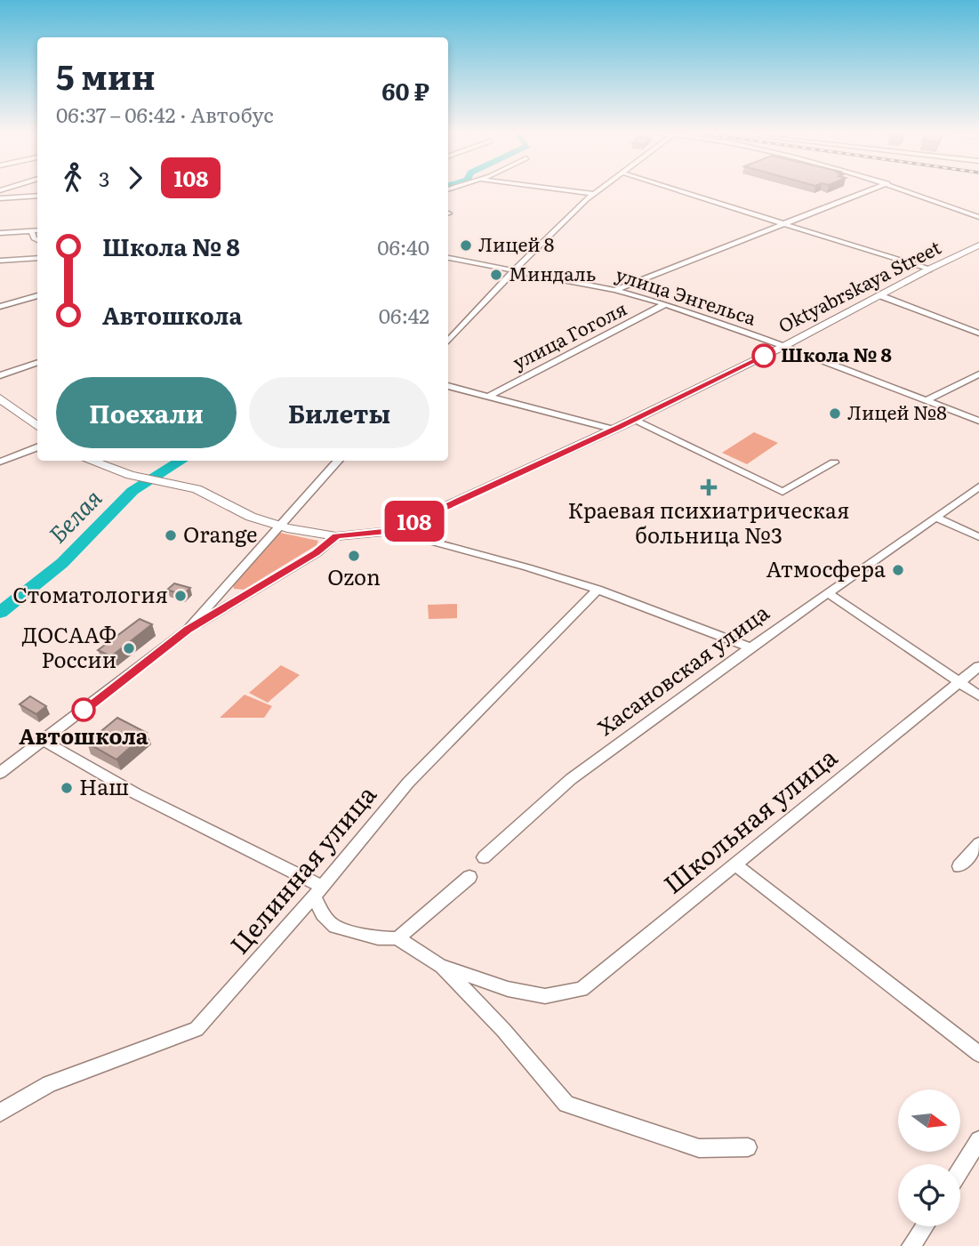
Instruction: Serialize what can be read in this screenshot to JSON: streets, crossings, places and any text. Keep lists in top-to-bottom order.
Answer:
{
  "streets": {
    "main road": ["Oktyabrskaya Street"],
    "street": [
      "улица Энгельса",
      "улица Гоголя",
      "Хасановская улица",
      "Школьная улица",
      "Целинная улица"
    ]
  },
  "crossings": [
    ["Oktyabrskaya Street", "улица Энгельса"],
    ["улица Энгельса", "улица Гоголя"]
  ],
  "water": ["Белая"],
  "places": {
    "other": [
      "Лицей 8",
      "Миндаль",
      "Школа № 8",
      "Лицей №8",
      "Orange",
      "Ozon",
      "Атмосфера",
      "Стоматология",
      "ДОСААФ России",
      "Автошкола",
      "Наш"
    ],
    "health": ["Краевая психиатрическая больница №3"]
  },
  "lines": ["bus line 108"],
  "north": "right",
  "page": {
    "on_map": "108",
    "heading": ["5 мин", "06:37 – 06:42 · Автобус", "60 ₽"],
    "legs": ["3", "108"],
    "list": [
      {
        "name": "Школа № 8",
        "value": "06:40"
      },
      {
        "name": "Автошкола",
        "value": "06:42"
      }
    ],
    "buttons": ["Поехали", "Билеты"]
  }
}
